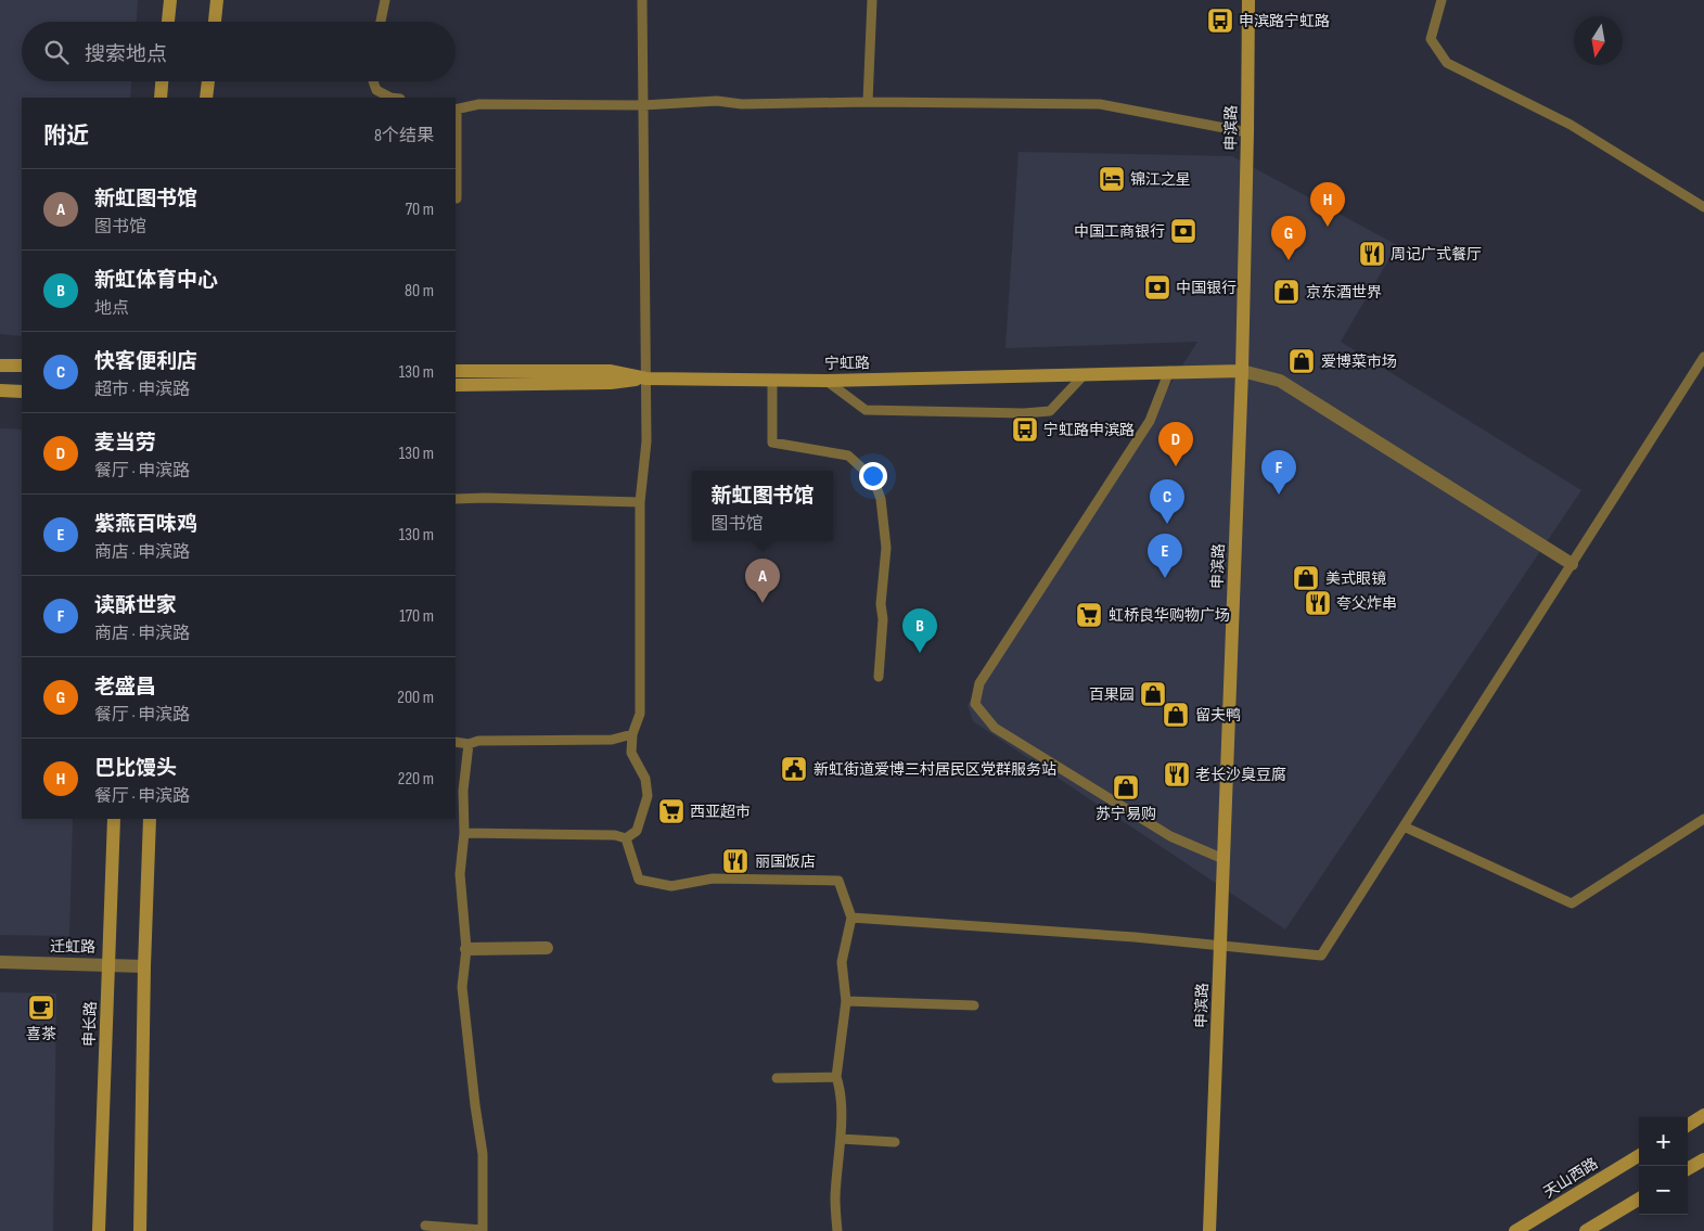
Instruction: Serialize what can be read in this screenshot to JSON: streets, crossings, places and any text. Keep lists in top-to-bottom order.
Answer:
{
  "streets": {
    "main road": [
      "申滨路",
      "宁虹路",
      "申长路",
      "天山西路"
    ],
    "street": ["迁虹路"]
  },
  "crossings": [
    ["申滨路", "宁虹路"],
    ["迁虹路", "申长路"]
  ],
  "places": {
    "bus stop": ["申滨路宁虹路", "宁虹路申滨路"],
    "hotel": ["锦江之星"],
    "bank": ["中国工商银行", "中国银行"],
    "restaurant": [
      "周记广式餐厅",
      "夸父炸串",
      "老长沙臭豆腐",
      "丽国饭店"
    ],
    "shop": [
      "京东酒世界",
      "爱博菜市场",
      "美式眼镜",
      "百果园",
      "留夫鸭",
      "苏宁易购"
    ],
    "supermarket": ["虹桥良华购物广场", "西亚超市"],
    "public building": ["新虹街道爱博三村居民区党群服务站"],
    "cafe": ["喜茶"]
  },
  "north": "bottom",
  "page": {
    "search": "搜索地点",
    "heading": ["附近", "8个结果"],
    "list": [
      {
        "mark": "A",
        "name": "新虹图书馆",
        "note": "图书馆",
        "value": "70 m"
      },
      {
        "mark": "B",
        "name": "新虹体育中心",
        "note": "地点",
        "value": "80 m"
      },
      {
        "mark": "C",
        "name": "快客便利店",
        "note": "超市 · 申滨路",
        "value": "130 m"
      },
      {
        "mark": "D",
        "name": "麦当劳",
        "note": "餐厅 · 申滨路",
        "value": "130 m"
      },
      {
        "mark": "E",
        "name": "紫燕百味鸡",
        "note": "商店 · 申滨路",
        "value": "130 m"
      },
      {
        "mark": "F",
        "name": "读酥世家",
        "note": "商店 · 申滨路",
        "value": "170 m"
      },
      {
        "mark": "G",
        "name": "老盛昌",
        "note": "餐厅 · 申滨路",
        "value": "200 m"
      },
      {
        "mark": "H",
        "name": "巴比馒头",
        "note": "餐厅 · 申滨路",
        "value": "220 m"
      }
    ],
    "pins": [
      "H",
      "G",
      "D",
      "F",
      "C",
      "E",
      "A",
      "B"
    ],
    "popup": ["新虹图书馆", "图书馆"],
    "map_buttons": ["+", "−"]
  }
}
